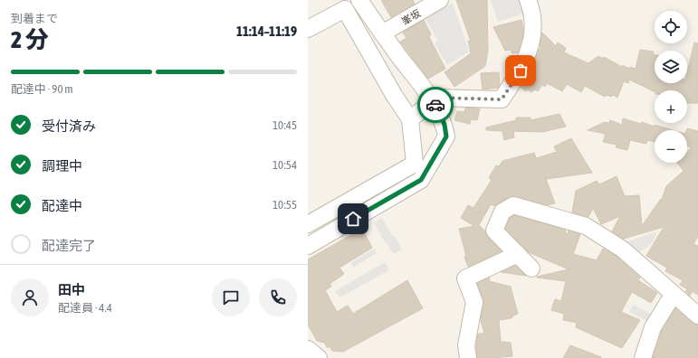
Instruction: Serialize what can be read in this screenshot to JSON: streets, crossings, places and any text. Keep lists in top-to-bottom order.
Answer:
{
  "streets": {
    "street": ["峯坂"]
  },
  "page": {
    "heading": ["2 分", "到着まで", "11:14–11:19"],
    "panel": ["田中", "配達員 · 4.4"],
    "map_buttons": ["+", "−"],
    "bar": "配達中 · 90 m",
    "list": [
      ["受付済み", "10:45"],
      ["調理中", "10:54"],
      ["配達中", "10:55"],
      "配達完了"
    ]
  }
}
